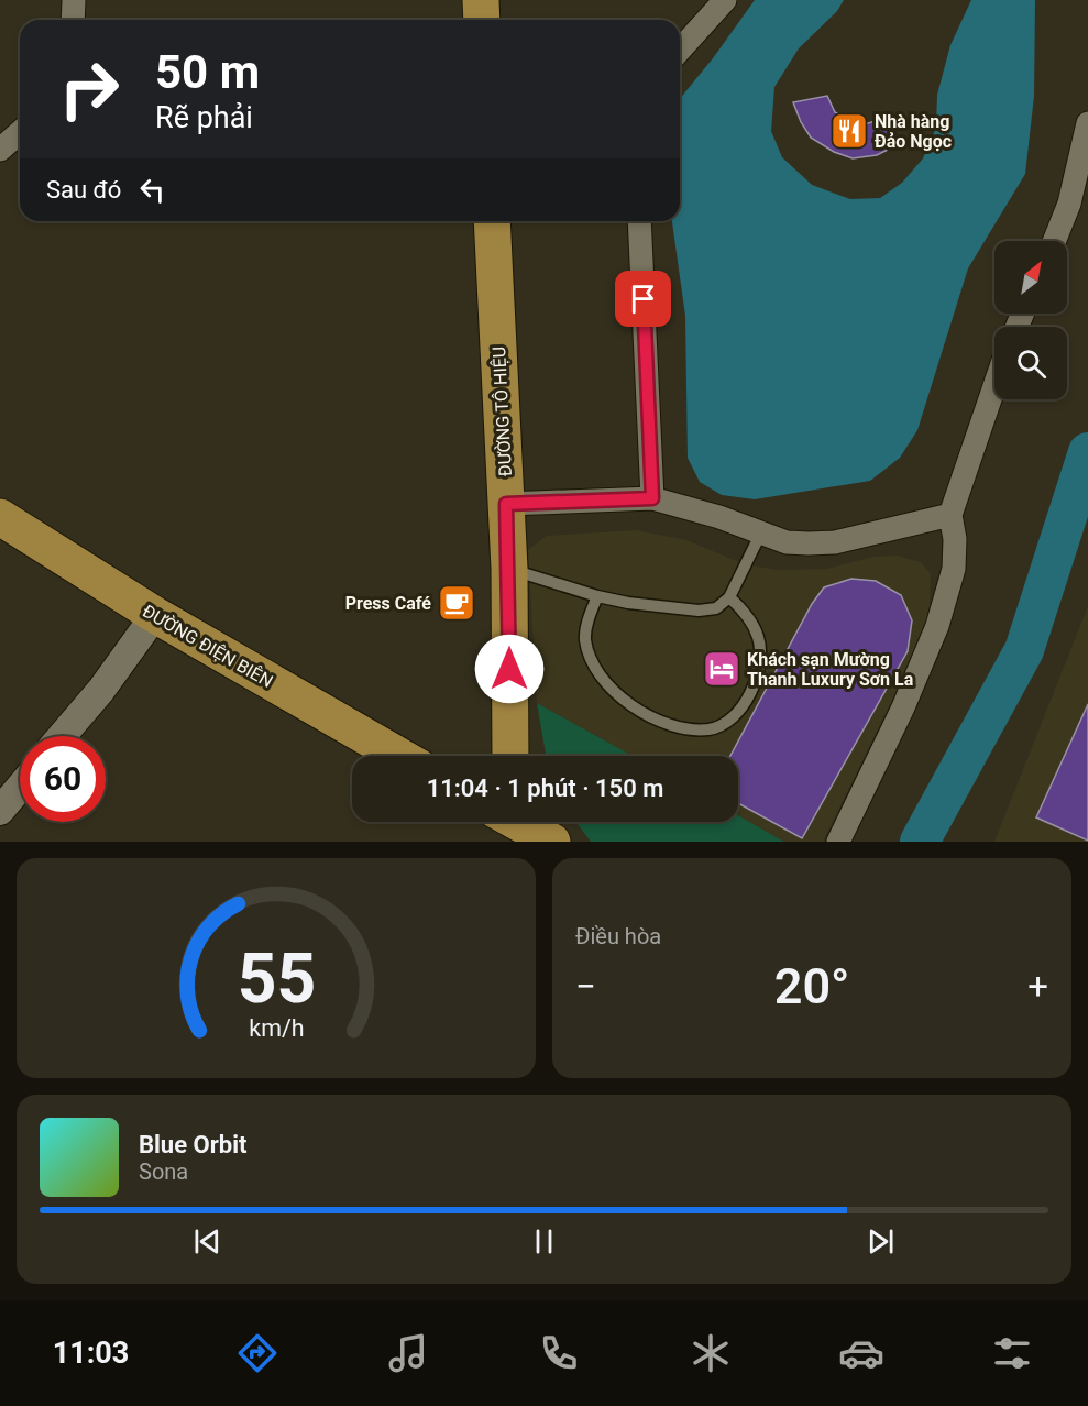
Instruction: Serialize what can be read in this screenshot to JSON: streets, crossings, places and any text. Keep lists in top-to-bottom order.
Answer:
{
  "streets": {
    "main road": ["ĐƯỜNG TÔ HIỆU", "ĐƯỜNG ĐIỆN BIÊN"]
  },
  "places": {
    "restaurant": ["Nhà hàng Đảo Ngọc"],
    "cafe": ["Press Café"],
    "hotel": ["Khách sạn Mường Thanh Luxury Sơn La"]
  },
  "north": "top right",
  "page": {
    "turn": ["50 m", "Rẽ phải"],
    "then": "Sau đó",
    "limit": "60",
    "trip": "11:04 · 1 phút · 150 m",
    "tile": "Điều hòa",
    "heat": ["−", "20°", "+"],
    "song": ["Blue Orbit", "Sona"],
    "tabs": "11:03",
    "gauge": ["55", "km/h"]
  }
}
